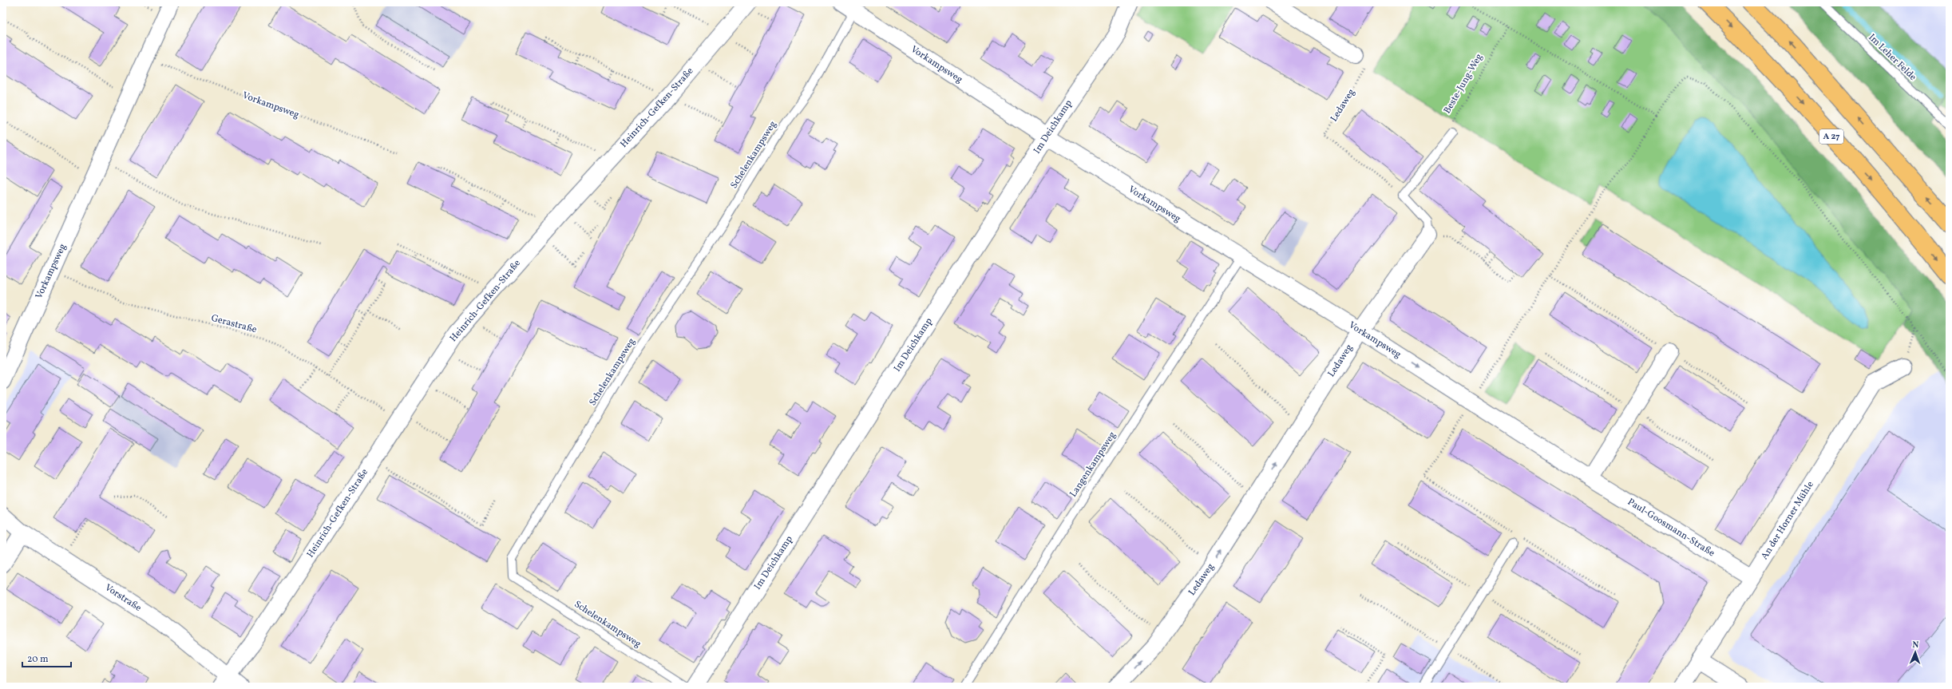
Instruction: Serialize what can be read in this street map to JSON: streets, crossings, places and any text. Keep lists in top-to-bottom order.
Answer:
{
  "streets": {
    "highway": ["A 27"],
    "street": [
      "Vorkampsweg",
      "Ledaweg",
      "Heinrich-Gefken-Straße",
      "Im Deichkamp",
      "An der Horner Mühle",
      "Paul-Goosmann-Straße",
      "Vorstraße"
    ],
    "lane": ["Im Leher Felde", "Schelenkampsweg", "Langenkampsweg"],
    "path": ["Beste-Jung-Weg", "Gerastraße"]
  },
  "crossings": [
    ["Vorkampsweg", "Ledaweg"],
    ["Vorkampsweg", "Im Deichkamp"],
    ["Vorkampsweg", "Schelenkampsweg"],
    ["Vorkampsweg", "Gerastraße"],
    ["Vorkampsweg", "Langenkampsweg"],
    ["Vorkampsweg", "Paul-Goosmann-Straße"],
    ["Heinrich-Gefken-Straße", "Gerastraße"],
    ["Heinrich-Gefken-Straße", "Vorstraße"],
    ["An der Horner Mühle", "Paul-Goosmann-Straße"]
  ],
  "scale_bar": "20 m",
  "north": "top"
}
